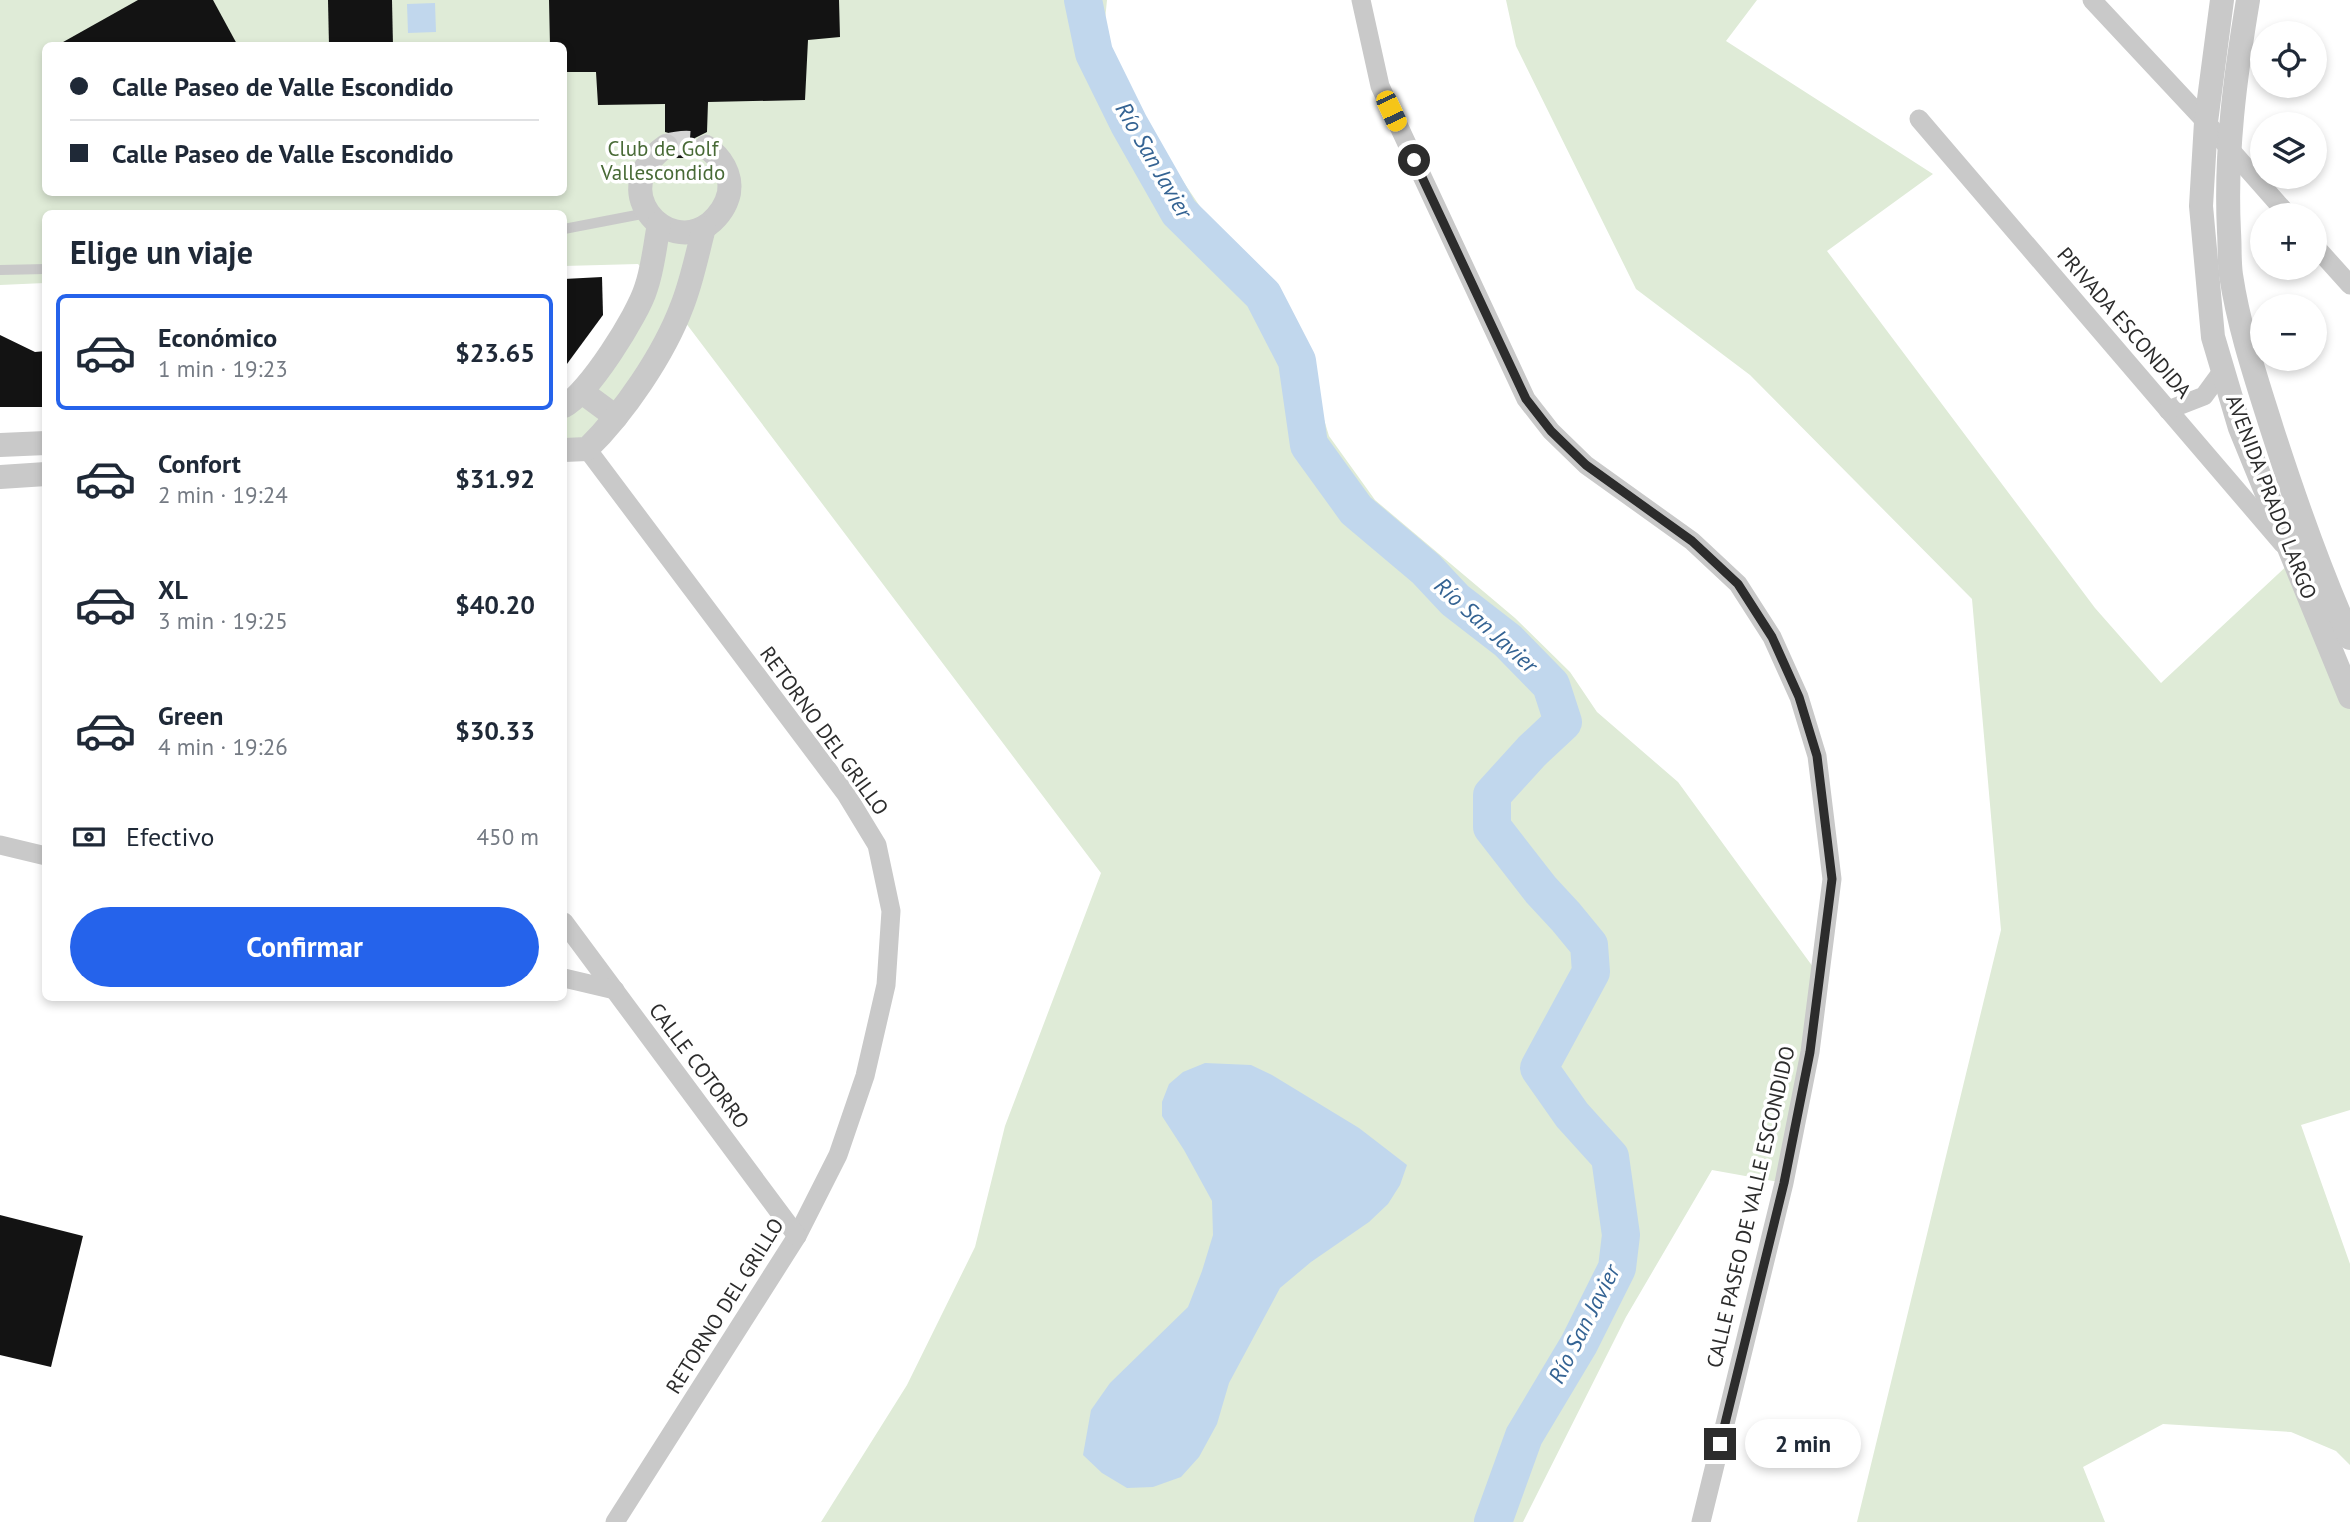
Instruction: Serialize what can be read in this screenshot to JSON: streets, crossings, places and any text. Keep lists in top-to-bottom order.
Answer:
{
  "streets": {
    "street": [
      "PRIVADA ESCONDIDA",
      "AVENIDA PRADO LARGO",
      "RETORNO DEL GRILLO",
      "CALLE COTORRO",
      "CALLE PASEO DE VALLE ESCONDIDO"
    ]
  },
  "crossings": [
    ["PRIVADA ESCONDIDA", "AVENIDA PRADO LARGO"],
    ["RETORNO DEL GRILLO", "CALLE COTORRO"]
  ],
  "water": ["Río San Javier"],
  "parks": ["Club de Golf Vallescondido"],
  "page": {
    "map_buttons": ["+", "−"],
    "banner": ["Calle Paseo de Valle Escondido", "Calle Paseo de Valle Escondido"],
    "heading": "Elige un viaje",
    "list": [
      {
        "name": "Económico",
        "note": "1 min · 19:23",
        "value": "$23.65"
      },
      {
        "name": "Confort",
        "note": "2 min · 19:24",
        "value": "$31.92"
      },
      {
        "name": "XL",
        "note": "3 min · 19:25",
        "value": "$40.20"
      },
      {
        "name": "Green",
        "note": "4 min · 19:26",
        "value": "$30.33"
      }
    ],
    "pay": ["Efectivo", "450 m"],
    "buttons": "Confirmar",
    "bubble": "2 min"
  }
}
